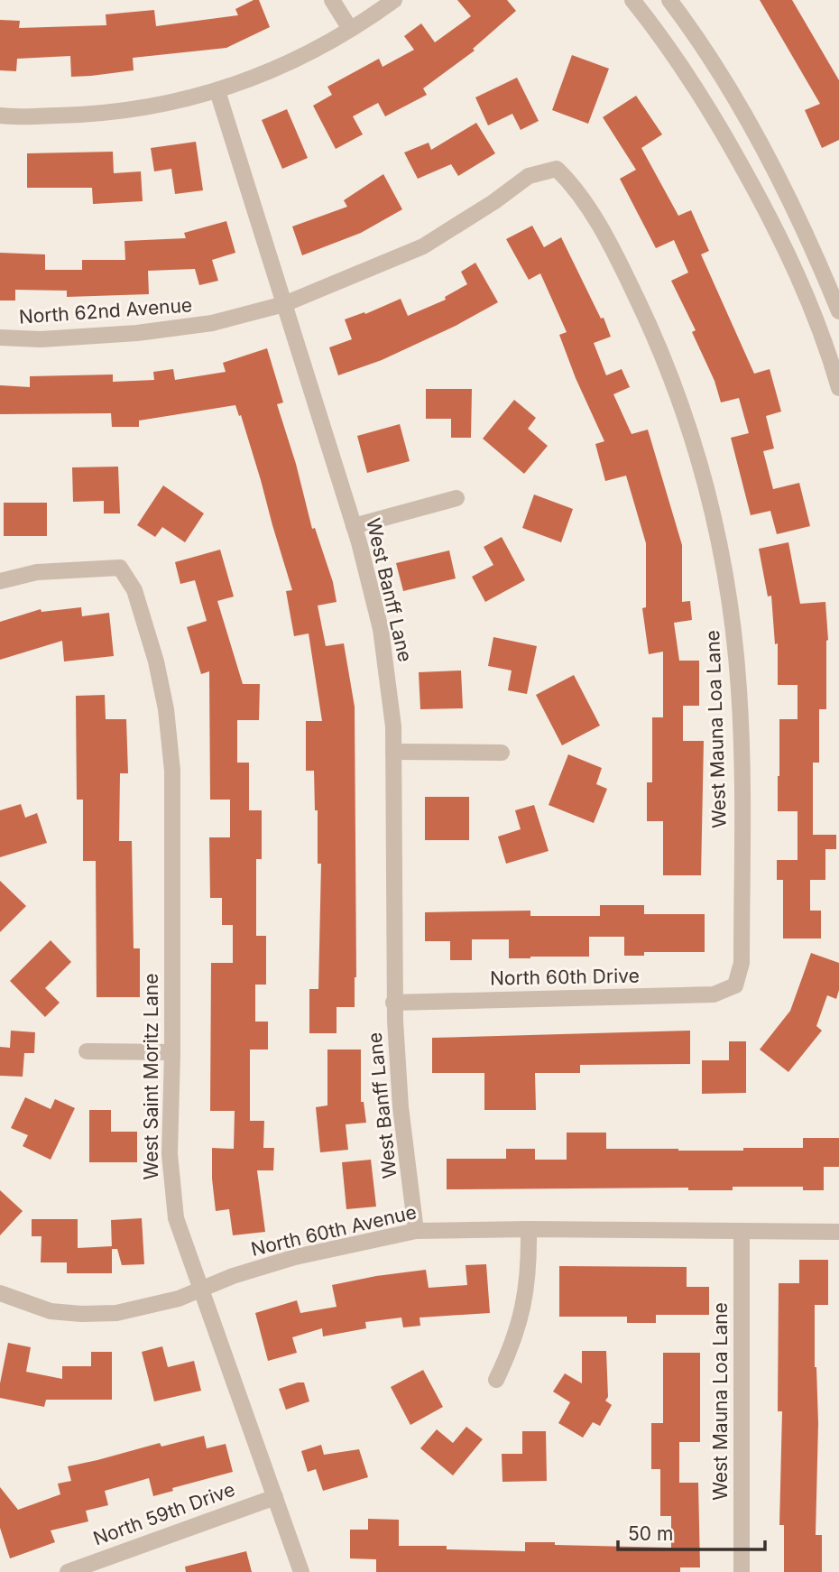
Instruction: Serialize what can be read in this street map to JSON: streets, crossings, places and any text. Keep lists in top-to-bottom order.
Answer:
{
  "streets": {
    "street": [
      "North 62nd Avenue",
      "West Banff Lane",
      "West Mauna Loa Lane",
      "North 60th Drive",
      "West Saint Moritz Lane",
      "North 60th Avenue",
      "North 59th Drive"
    ]
  },
  "crossings": [
    ["North 62nd Avenue", "West Banff Lane"],
    ["North 62nd Avenue", "West Mauna Loa Lane"],
    ["West Banff Lane", "North 60th Drive"],
    ["West Banff Lane", "North 60th Avenue"],
    ["West Mauna Loa Lane", "North 60th Drive"],
    ["West Mauna Loa Lane", "North 60th Avenue"],
    ["West Saint Moritz Lane", "North 60th Avenue"],
    ["West Saint Moritz Lane", "North 59th Drive"]
  ],
  "scale_bar": "50 m"
}
